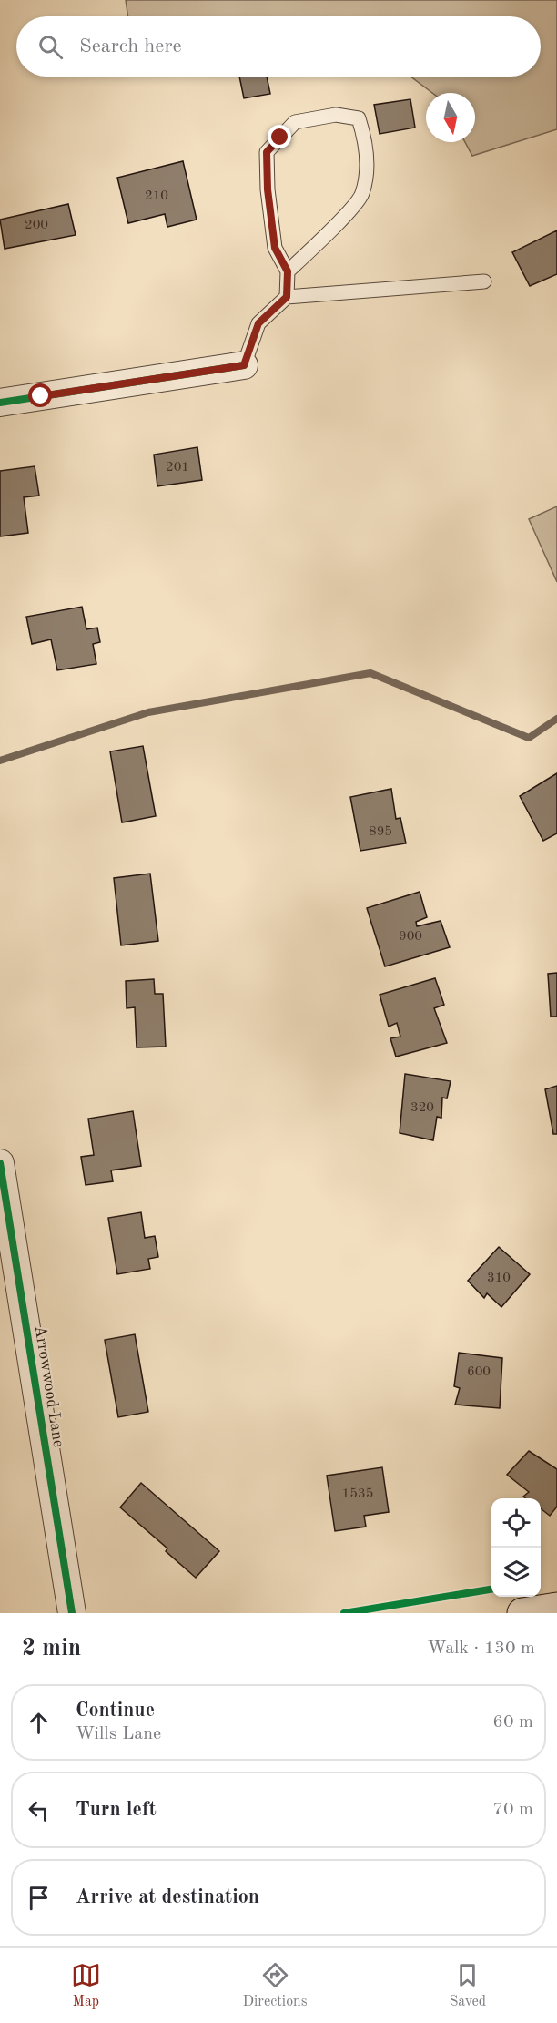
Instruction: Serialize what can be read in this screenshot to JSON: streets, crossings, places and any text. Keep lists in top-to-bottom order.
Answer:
{
  "streets": {
    "street": ["Arrowwood Lane"]
  },
  "house_numbers": [
    "210",
    "200",
    "201",
    "895",
    "900",
    "320",
    "310",
    "600",
    "1535"
  ],
  "north": "bottom",
  "page": {
    "search": "Search here",
    "heading": ["2 min", "Walk · 130 m"],
    "list": [
      ["Continue", "Wills Lane", "60 m"],
      ["Turn left", "70 m"],
      "Arrive at destination"
    ],
    "nav": ["Map", "Directions", "Saved"]
  }
}
